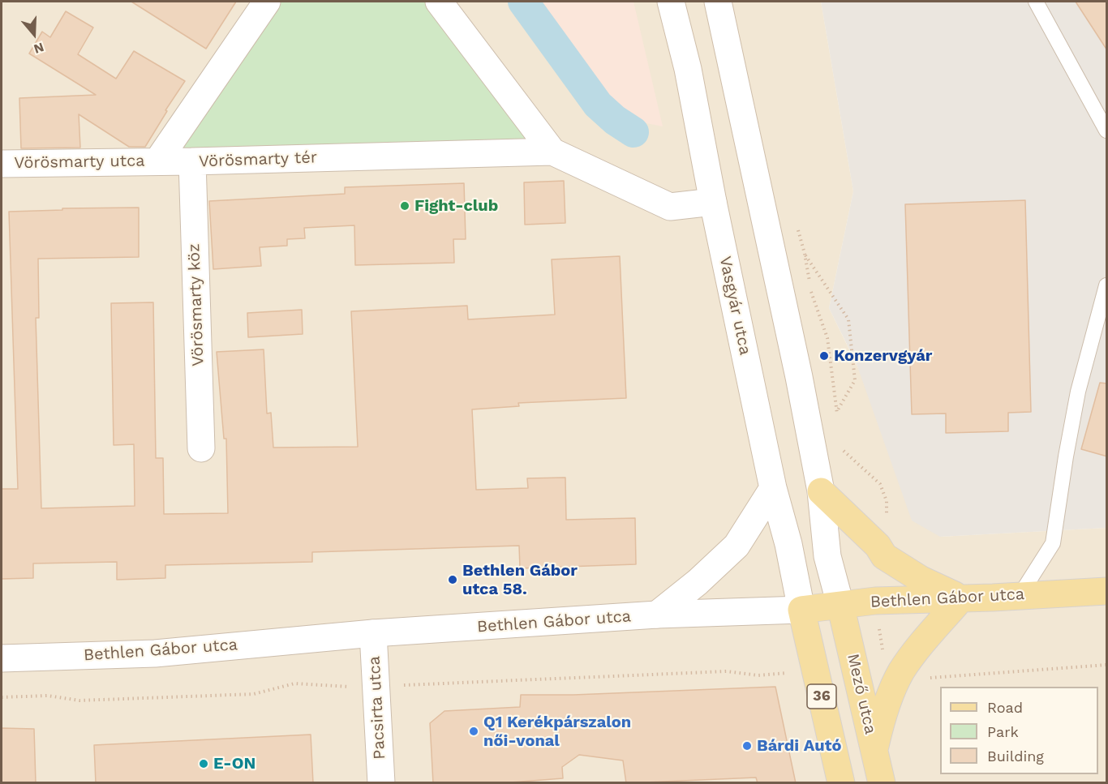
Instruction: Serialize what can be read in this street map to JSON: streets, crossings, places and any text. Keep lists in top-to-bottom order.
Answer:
{
  "streets": {
    "main road": ["Bethlen Gábor utca", "Mező utca", "36"],
    "street": [
      "Vörösmarty tér",
      "Vörösmarty utca",
      "Vörösmarty köz",
      "Vasgyár utca",
      "Pacsirta utca"
    ]
  },
  "crossings": [
    ["Vörösmarty tér", "Vörösmarty utca"],
    ["Vörösmarty tér", "Vörösmarty köz"],
    ["Vörösmarty tér", "Vasgyár utca"],
    ["Vasgyár utca", "Bethlen Gábor utca"],
    ["Vasgyár utca", "36"],
    ["Bethlen Gábor utca", "Mező utca"],
    ["Bethlen Gábor utca", "36"],
    ["Bethlen Gábor utca", "Pacsirta utca"],
    ["Mező utca", "36"]
  ],
  "places": [
    "Fight-club",
    "Konzervgyár",
    "Bethlen Gábor utca 58.",
    "Q1 Kerékpárszalon női-vonal",
    "Bárdi Autó",
    "E-ON"
  ],
  "legend": ["Road", "Park", "Building"],
  "north": "bottom"
}
